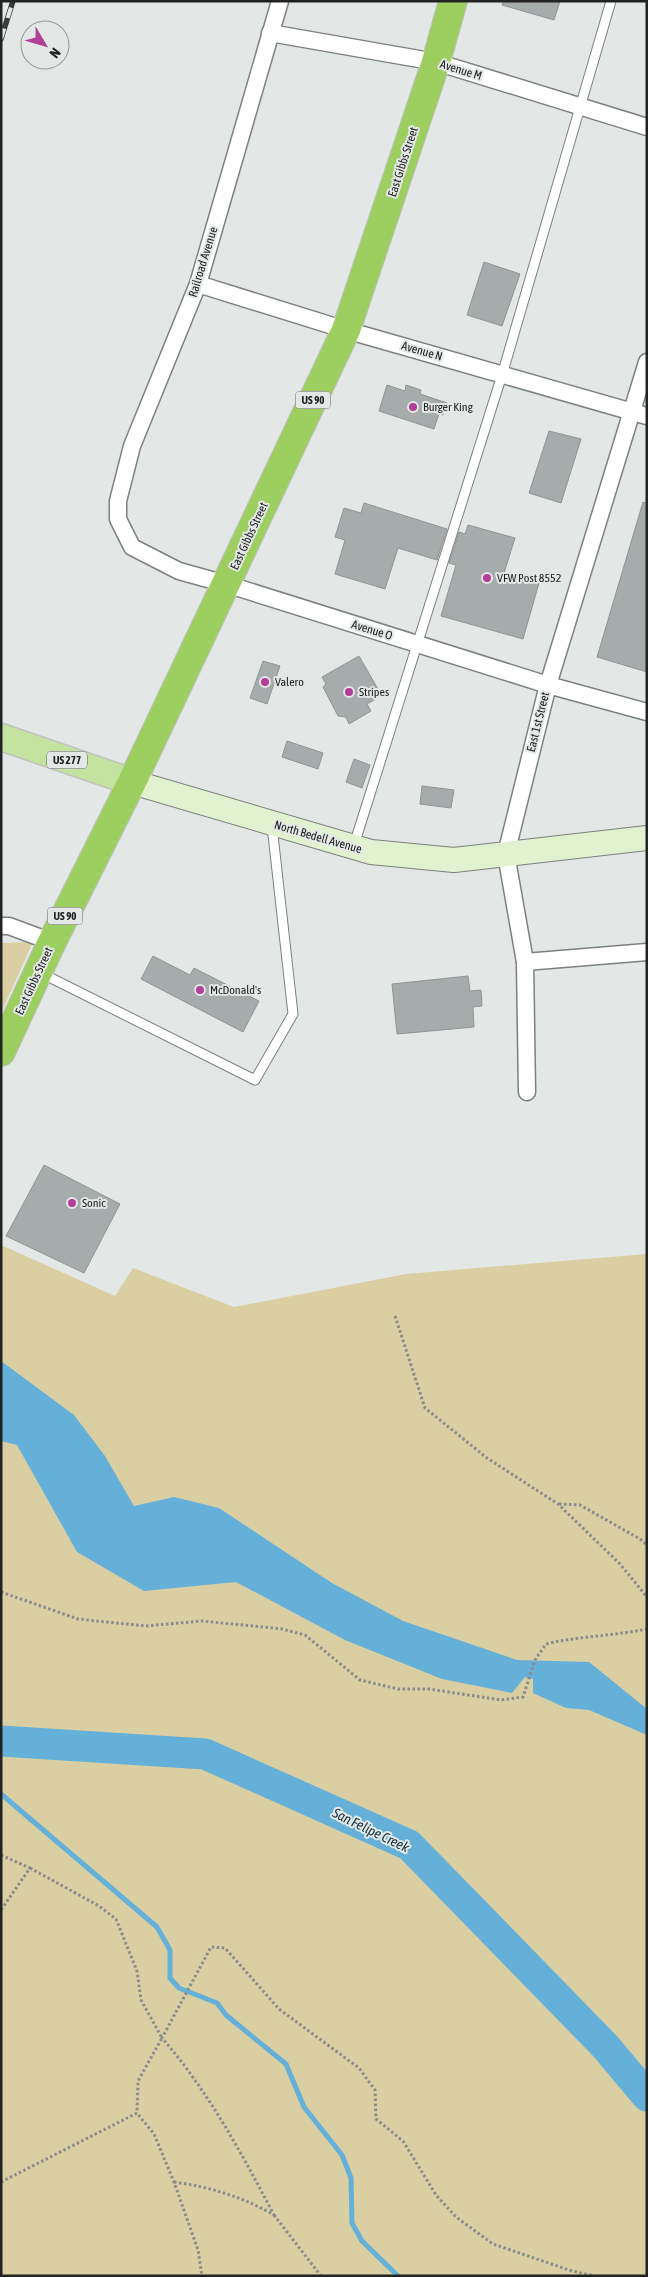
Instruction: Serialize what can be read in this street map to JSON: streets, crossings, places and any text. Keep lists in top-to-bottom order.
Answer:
{
  "streets": {
    "highway": ["East Gibbs Street", "US 90"],
    "main road": ["US 277", "North Bedell Avenue"],
    "street": [
      "Avenue M",
      "Railroad Avenue",
      "Avenue N",
      "Avenue O",
      "East 1st Street"
    ]
  },
  "crossings": [
    ["Avenue M", "East Gibbs Street"],
    ["Avenue M", "Railroad Avenue"],
    ["East Gibbs Street", "Avenue N"],
    ["East Gibbs Street", "Avenue O"],
    ["East Gibbs Street", "North Bedell Avenue"],
    ["Railroad Avenue", "Avenue N"],
    ["Railroad Avenue", "Avenue O"],
    ["Avenue N", "East 1st Street"],
    ["Avenue O", "East 1st Street"],
    ["East 1st Street", "North Bedell Avenue"]
  ],
  "water": ["San Felipe Creek"],
  "places": [
    "Burger King",
    "VFW Post 8552",
    "Valero",
    "Stripes",
    "McDonald's",
    "Sonic"
  ],
  "north": "bottom right"
}
